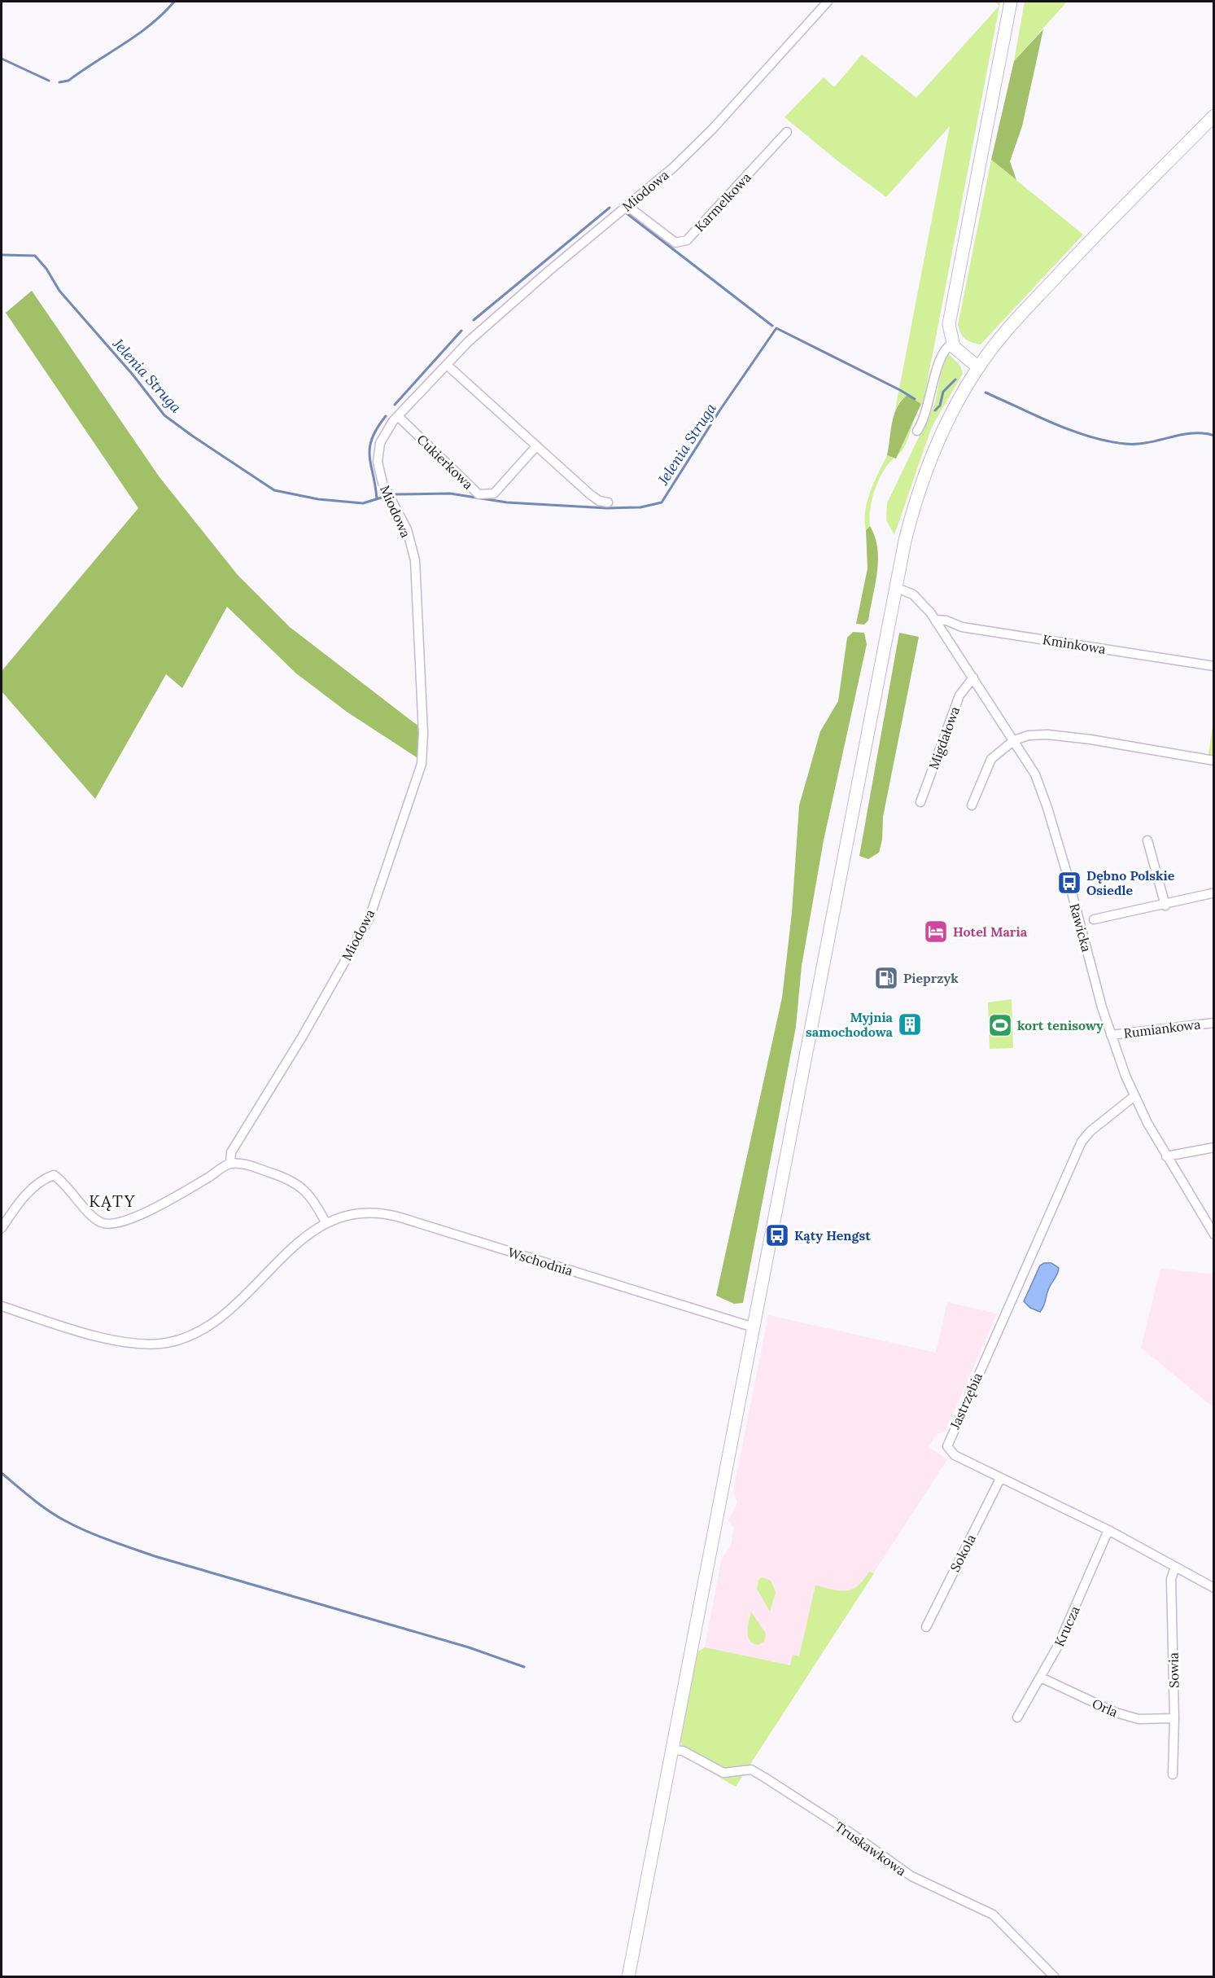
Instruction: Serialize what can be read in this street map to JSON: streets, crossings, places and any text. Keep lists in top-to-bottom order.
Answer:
{
  "streets": {
    "street": [
      "Miodowa",
      "Karmelkowa",
      "Cukierkowa",
      "Kminkowa",
      "Migdałowa",
      "Rawicka",
      "Rumiankowa",
      "Wschodnia",
      "Jastrzębia",
      "Sokola",
      "Krucza",
      "Sowia",
      "Orla",
      "Truskawkowa"
    ]
  },
  "crossings": [
    ["Miodowa", "Karmelkowa"],
    ["Miodowa", "Cukierkowa"],
    ["Kminkowa", "Rawicka"],
    ["Migdałowa", "Rawicka"],
    ["Rawicka", "Rumiankowa"],
    ["Rawicka", "Jastrzębia"],
    ["Jastrzębia", "Sokola"],
    ["Jastrzębia", "Krucza"],
    ["Jastrzębia", "Sowia"],
    ["Krucza", "Orla"],
    ["Sowia", "Orla"]
  ],
  "districts": ["KĄTY"],
  "water": ["Jelenia Struga"],
  "places": {
    "bus stop": ["Dębno Polskie Osiedle", "Kąty Hengst"],
    "hotel": ["Hotel Maria"],
    "fuel station": ["Pieprzyk"],
    "building": ["Myjnia samochodowa"],
    "sports": ["kort tenisowy"]
  }
}
